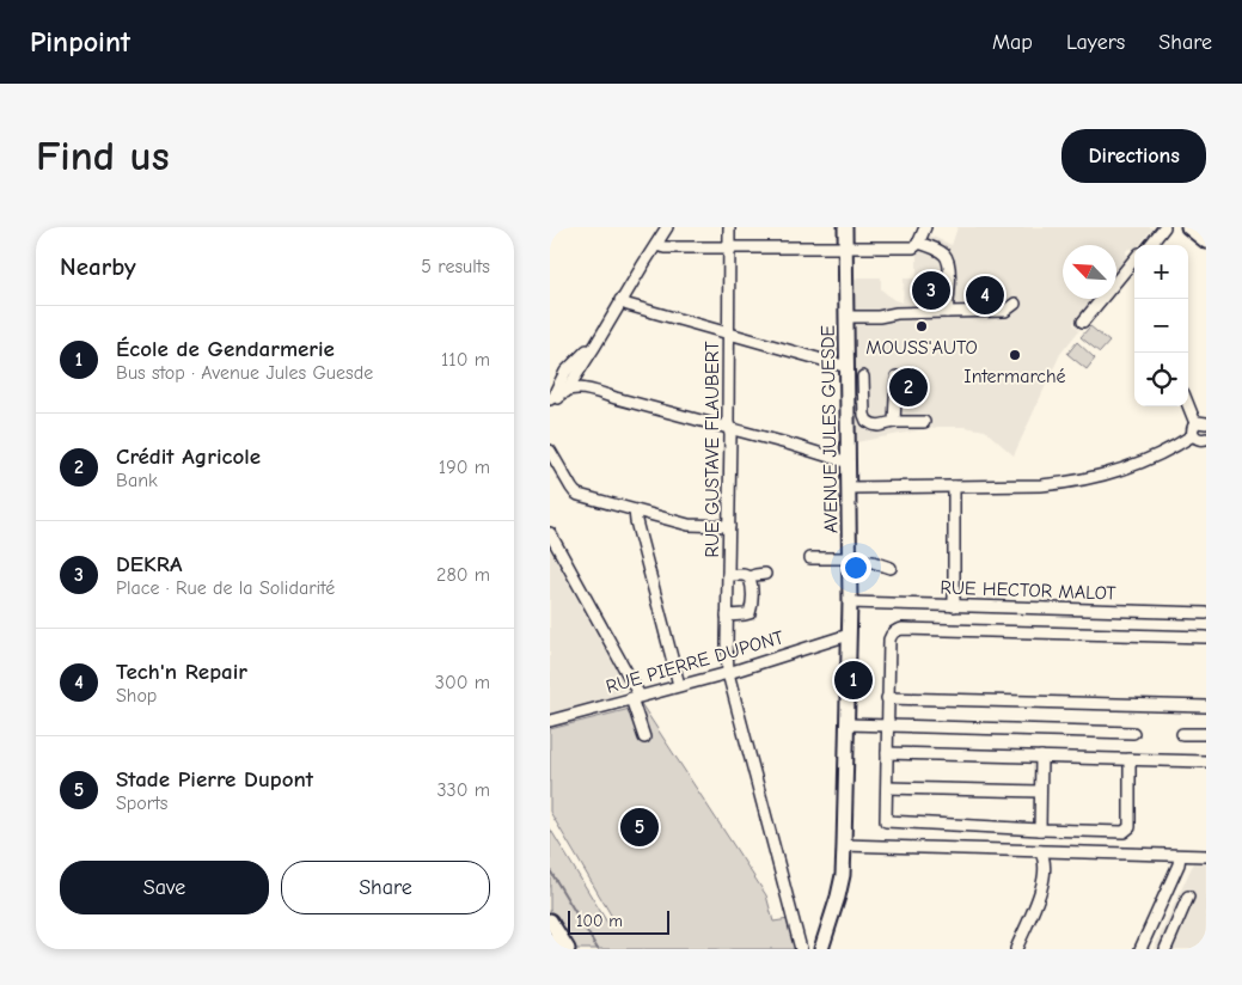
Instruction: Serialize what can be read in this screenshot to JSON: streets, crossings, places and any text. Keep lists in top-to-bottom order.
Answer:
{
  "streets": {
    "main road": ["AVENUE JULES GUESDE"],
    "street": ["RUE GUSTAVE FLAUBERT", "RUE HECTOR MALOT", "RUE PIERRE DUPONT"]
  },
  "crossings": [
    ["AVENUE JULES GUESDE", "RUE HECTOR MALOT"],
    ["AVENUE JULES GUESDE", "RUE PIERRE DUPONT"],
    ["RUE GUSTAVE FLAUBERT", "RUE PIERRE DUPONT"]
  ],
  "places": ["MOUSS'AUTO", "Intermarché"],
  "scale_bar": "100 m",
  "north": "top left",
  "page": {
    "header": "Pinpoint",
    "nav": ["Map", "Layers", "Share"],
    "buttons": [
      "Directions",
      ["Save", "Share"]
    ],
    "title": "Find us",
    "heading": ["Nearby", "5 results"],
    "map_buttons": ["+", "−"],
    "pins": [
      "3",
      "4",
      "2",
      "1",
      "5"
    ],
    "list": [
      {
        "mark": "1",
        "name": "École de Gendarmerie",
        "note": "Bus stop · Avenue Jules Guesde",
        "value": "110 m"
      },
      {
        "mark": "2",
        "name": "Crédit Agricole",
        "note": "Bank",
        "value": "190 m"
      },
      {
        "mark": "3",
        "name": "DEKRA",
        "note": "Place · Rue de la Solidarité",
        "value": "280 m"
      },
      {
        "mark": "4",
        "name": "Tech'n Repair",
        "note": "Shop",
        "value": "300 m"
      },
      {
        "mark": "5",
        "name": "Stade Pierre Dupont",
        "note": "Sports",
        "value": "330 m"
      }
    ],
    "scale": "100 m"
  }
}
